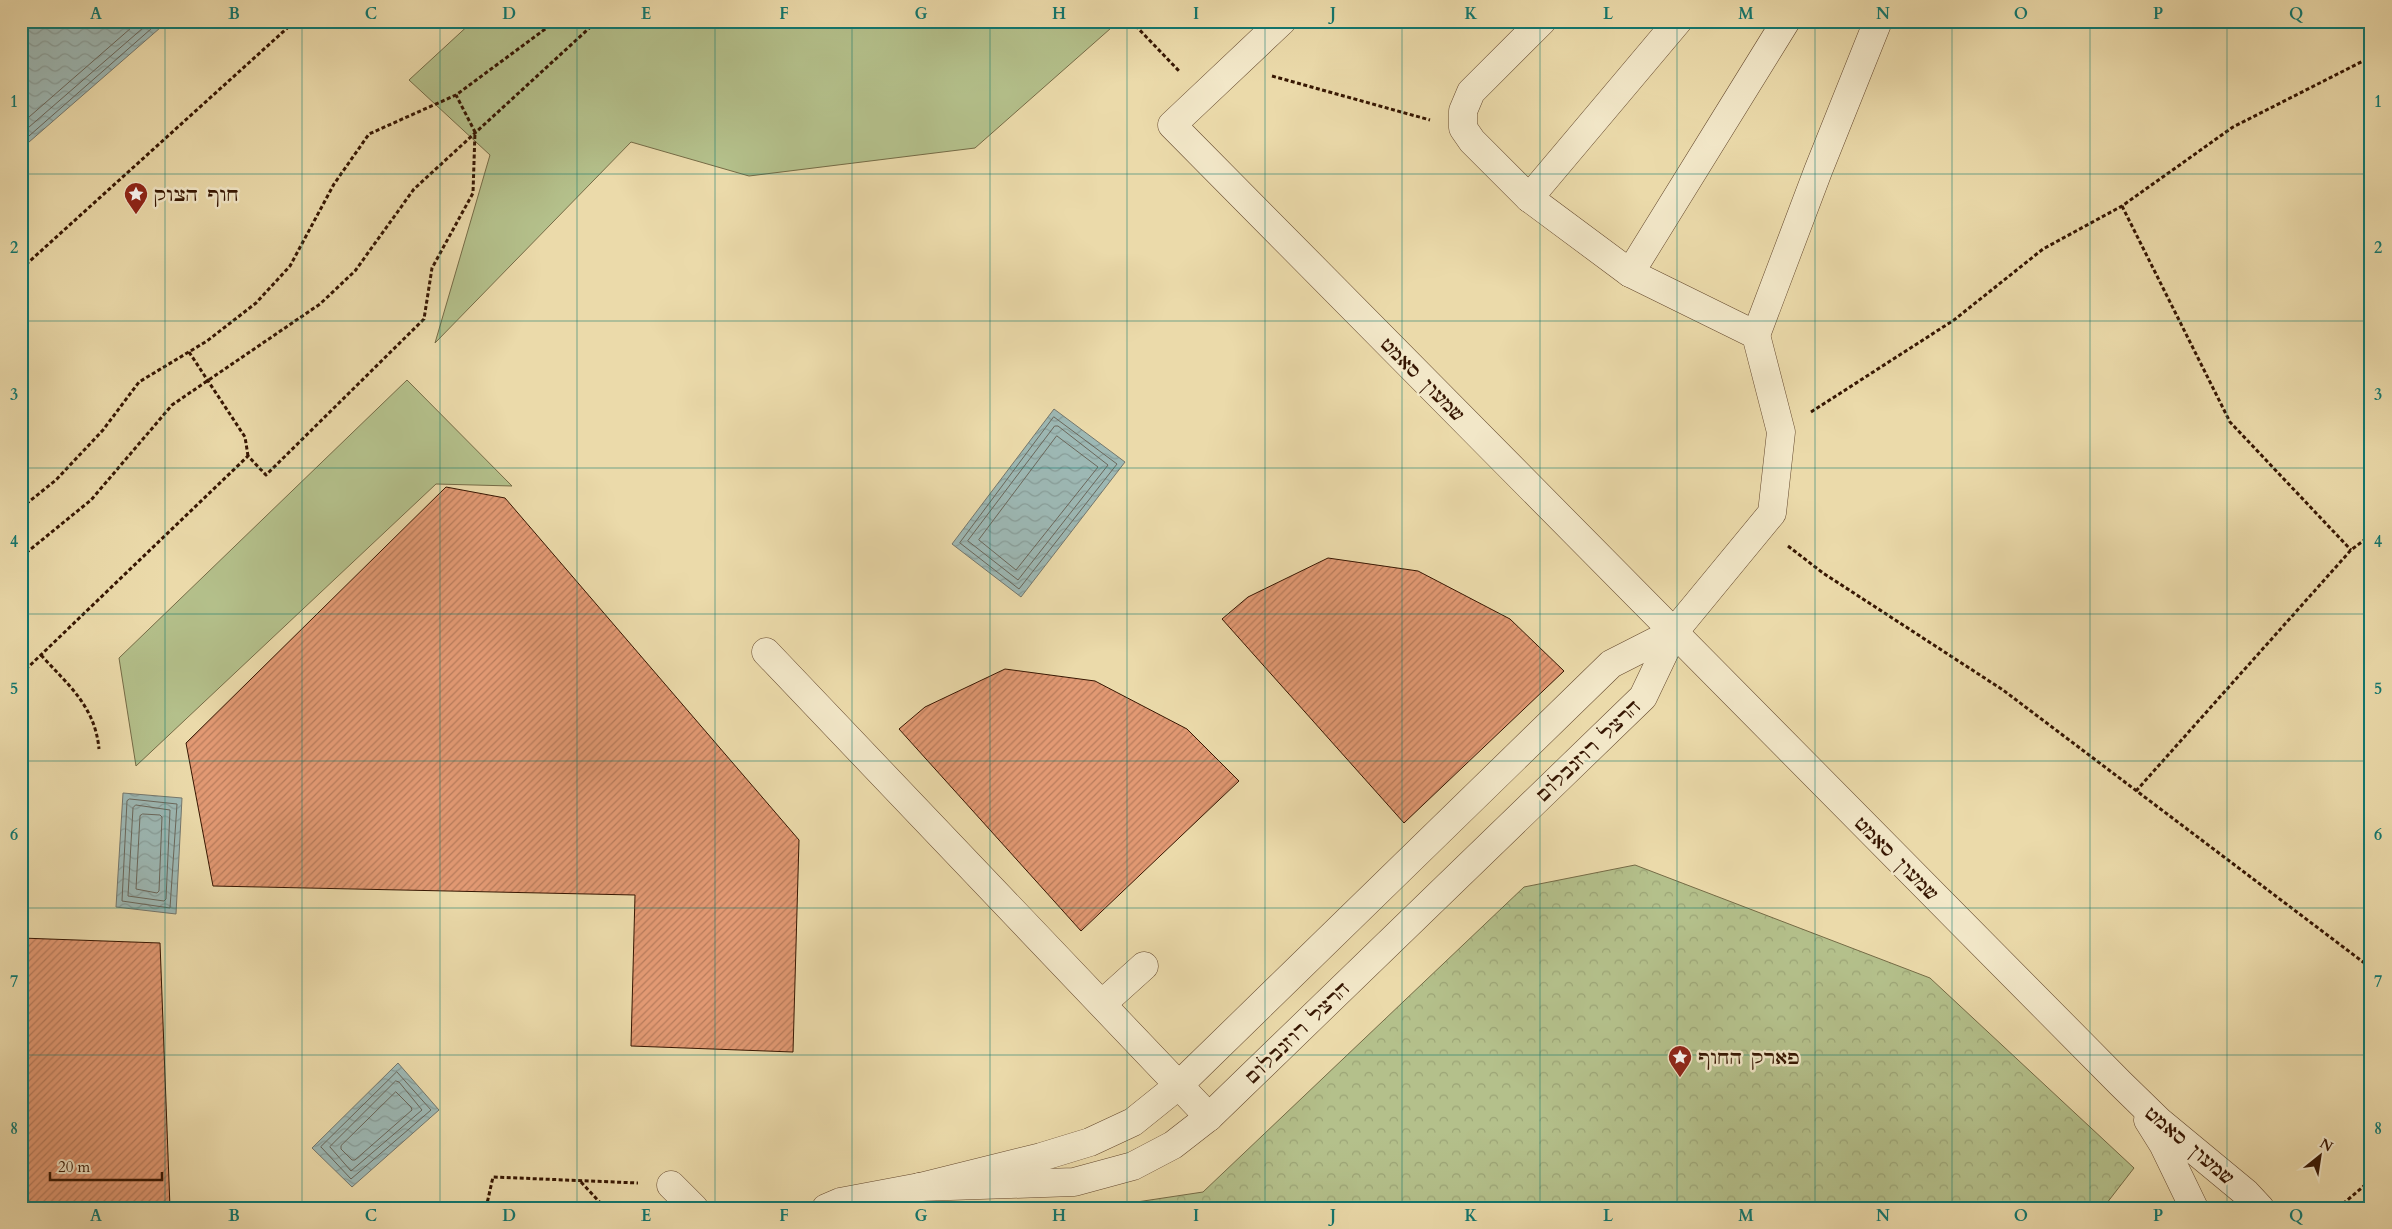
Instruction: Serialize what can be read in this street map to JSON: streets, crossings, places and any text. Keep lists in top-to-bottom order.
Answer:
{
  "streets": {
    "street": ["שמעון סאמט", "הרצל רוזנבלום"]
  },
  "crossings": [
    ["שמעון סאמט", "הרצל רוזנבלום"]
  ],
  "places": {
    "place": ["חוף הצוק", "פארק החוף"]
  },
  "scale_bar": "20 m",
  "north": "top right",
  "grid": {
    "columns": [
      "A",
      "B",
      "C",
      "D",
      "E",
      "F",
      "G",
      "H",
      "I",
      "J",
      "K",
      "L",
      "M",
      "N",
      "O",
      "P",
      "Q"
    ],
    "rows": [
      "1",
      "2",
      "3",
      "4",
      "5",
      "6",
      "7",
      "8"
    ]
  }
}
